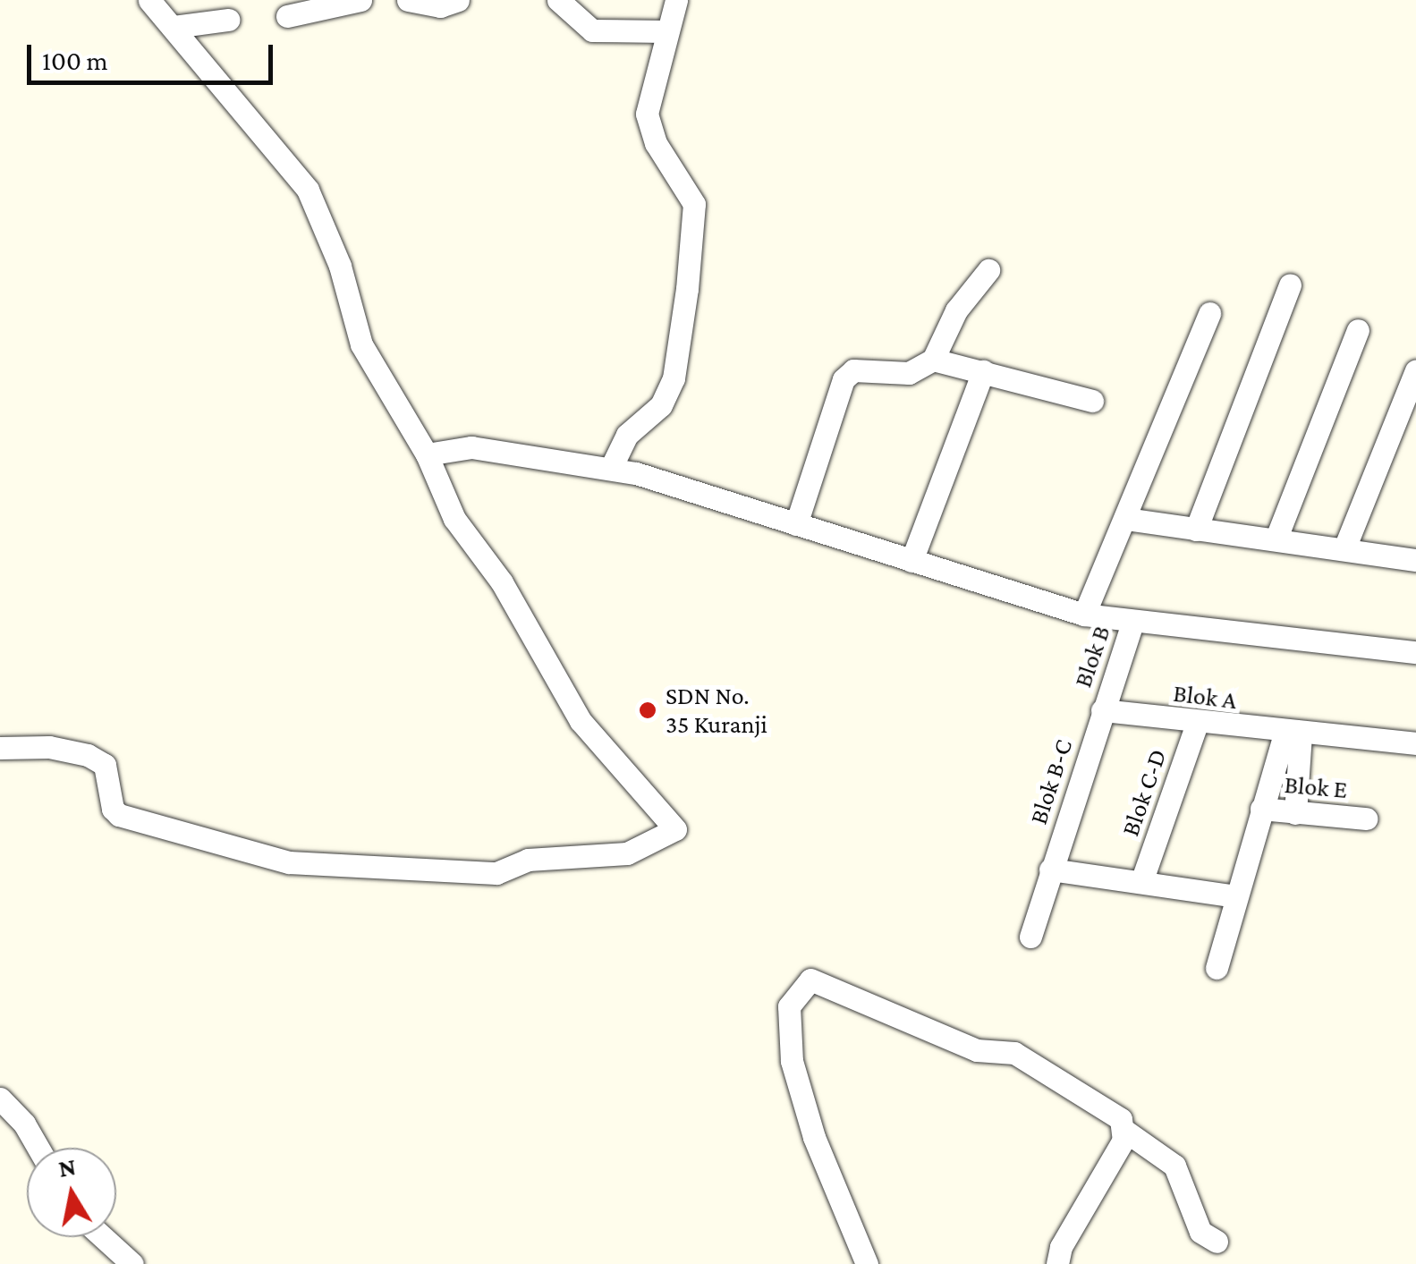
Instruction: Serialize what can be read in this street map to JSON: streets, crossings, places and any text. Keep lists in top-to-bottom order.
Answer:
{
  "streets": {
    "street": [
      "Blok B",
      "Blok A",
      "Blok B-C",
      "Blok E",
      "Blok C-D"
    ]
  },
  "crossings": [
    ["Blok B", "Blok A"],
    ["Blok B", "Blok B-C"],
    ["Blok A", "Blok B-C"],
    ["Blok A", "Blok C-D"]
  ],
  "places": ["SDN No. 35 Kuranji"],
  "scale_bar": "100 m",
  "north": "top"
}
